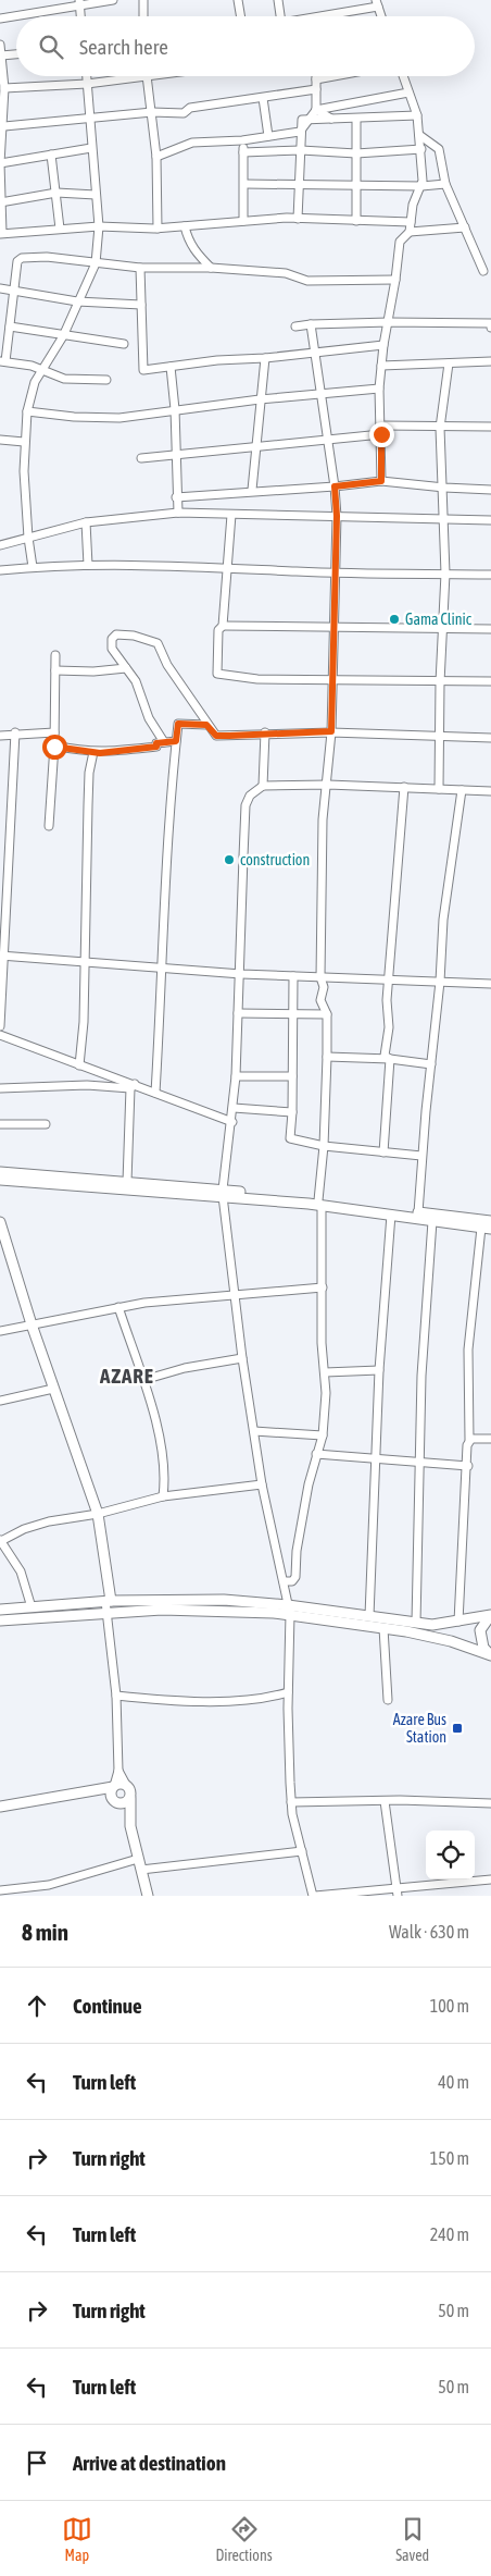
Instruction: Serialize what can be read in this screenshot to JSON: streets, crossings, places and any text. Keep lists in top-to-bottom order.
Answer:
{
  "districts": ["AZARE"],
  "places": {
    "other": ["Gama Clinic", "construction"],
    "transit": ["Azare Bus Station"]
  },
  "page": {
    "search": "Search here",
    "heading": ["8 min", "Walk · 630 m"],
    "list": [
      ["Continue", "100 m"],
      ["Turn left", "40 m"],
      ["Turn right", "150 m"],
      ["Turn left", "240 m"],
      ["Turn right", "50 m"],
      ["Turn left", "50 m"],
      "Arrive at destination"
    ],
    "nav": ["Map", "Directions", "Saved"]
  }
}
